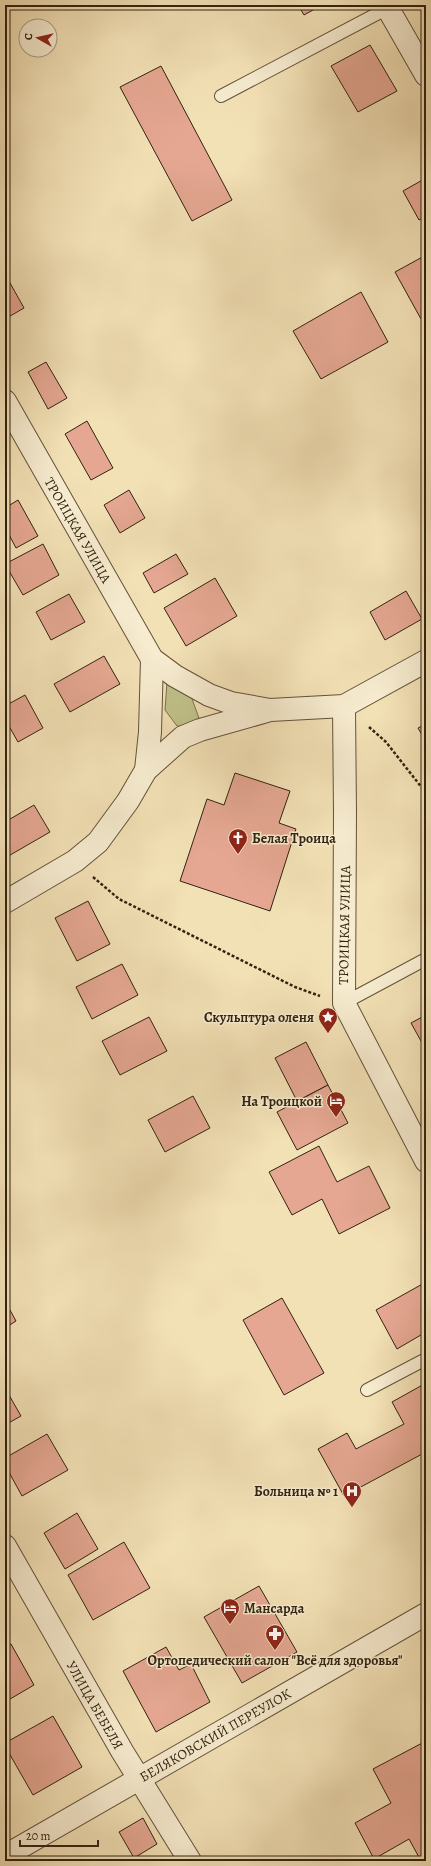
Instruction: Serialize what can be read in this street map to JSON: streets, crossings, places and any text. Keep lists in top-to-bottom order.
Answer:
{
  "streets": {
    "street": ["ТРОИЦКАЯ УЛИЦА", "УЛИЦА БЕБЕЛЯ", "БЕЛЯКОВСКИЙ ПЕРЕУЛОК"]
  },
  "crossings": [
    ["УЛИЦА БЕБЕЛЯ", "БЕЛЯКОВСКИЙ ПЕРЕУЛОК"]
  ],
  "places": {
    "church": ["Белая Троица"],
    "place": ["Скульптура оленя"],
    "hotel": ["На Троицкой", "Мансарда"],
    "hospital": ["Больница № 1"],
    "pharmacy": ["Ортопедический салон \"Всё для здоровья\""]
  },
  "scale_bar": "20 m",
  "north": "left"
}
